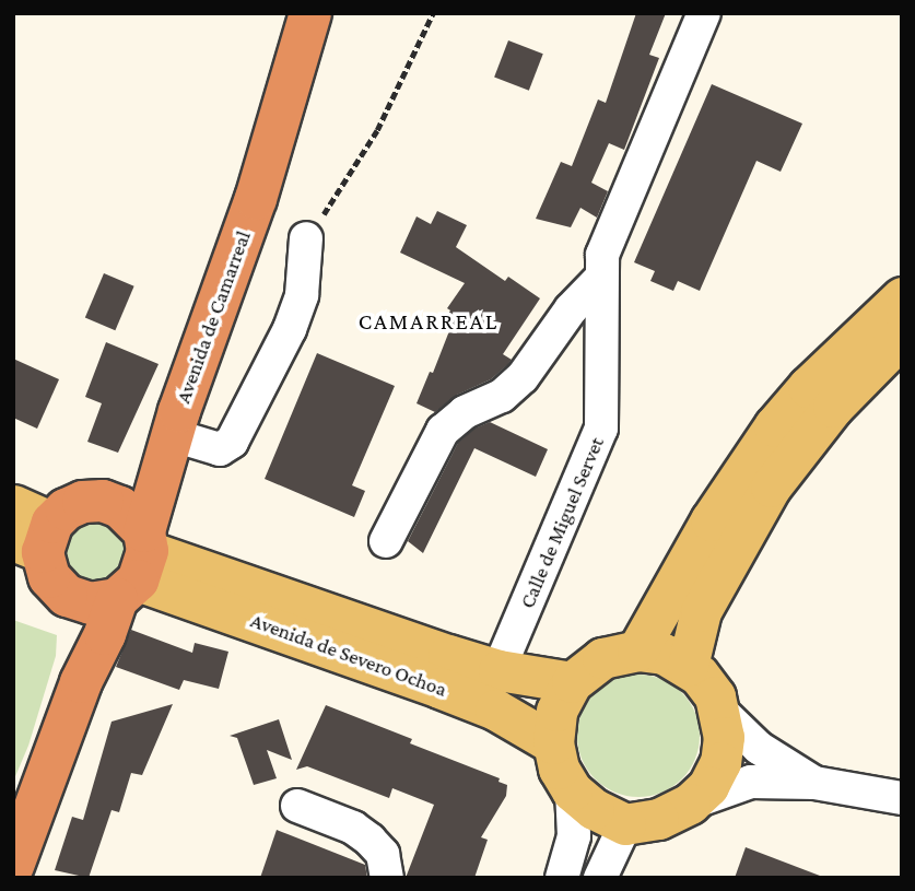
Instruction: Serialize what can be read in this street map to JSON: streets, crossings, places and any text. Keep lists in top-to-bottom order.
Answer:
{
  "streets": {
    "highway": ["Avenida de Camarreal"],
    "main road": ["Avenida de Severo Ochoa"],
    "street": ["Calle de Miguel Servet"]
  },
  "crossings": [
    ["Avenida de Camarreal", "Avenida de Severo Ochoa"],
    ["Calle de Miguel Servet", "Avenida de Severo Ochoa"]
  ],
  "districts": ["CAMARREAL"]
}
